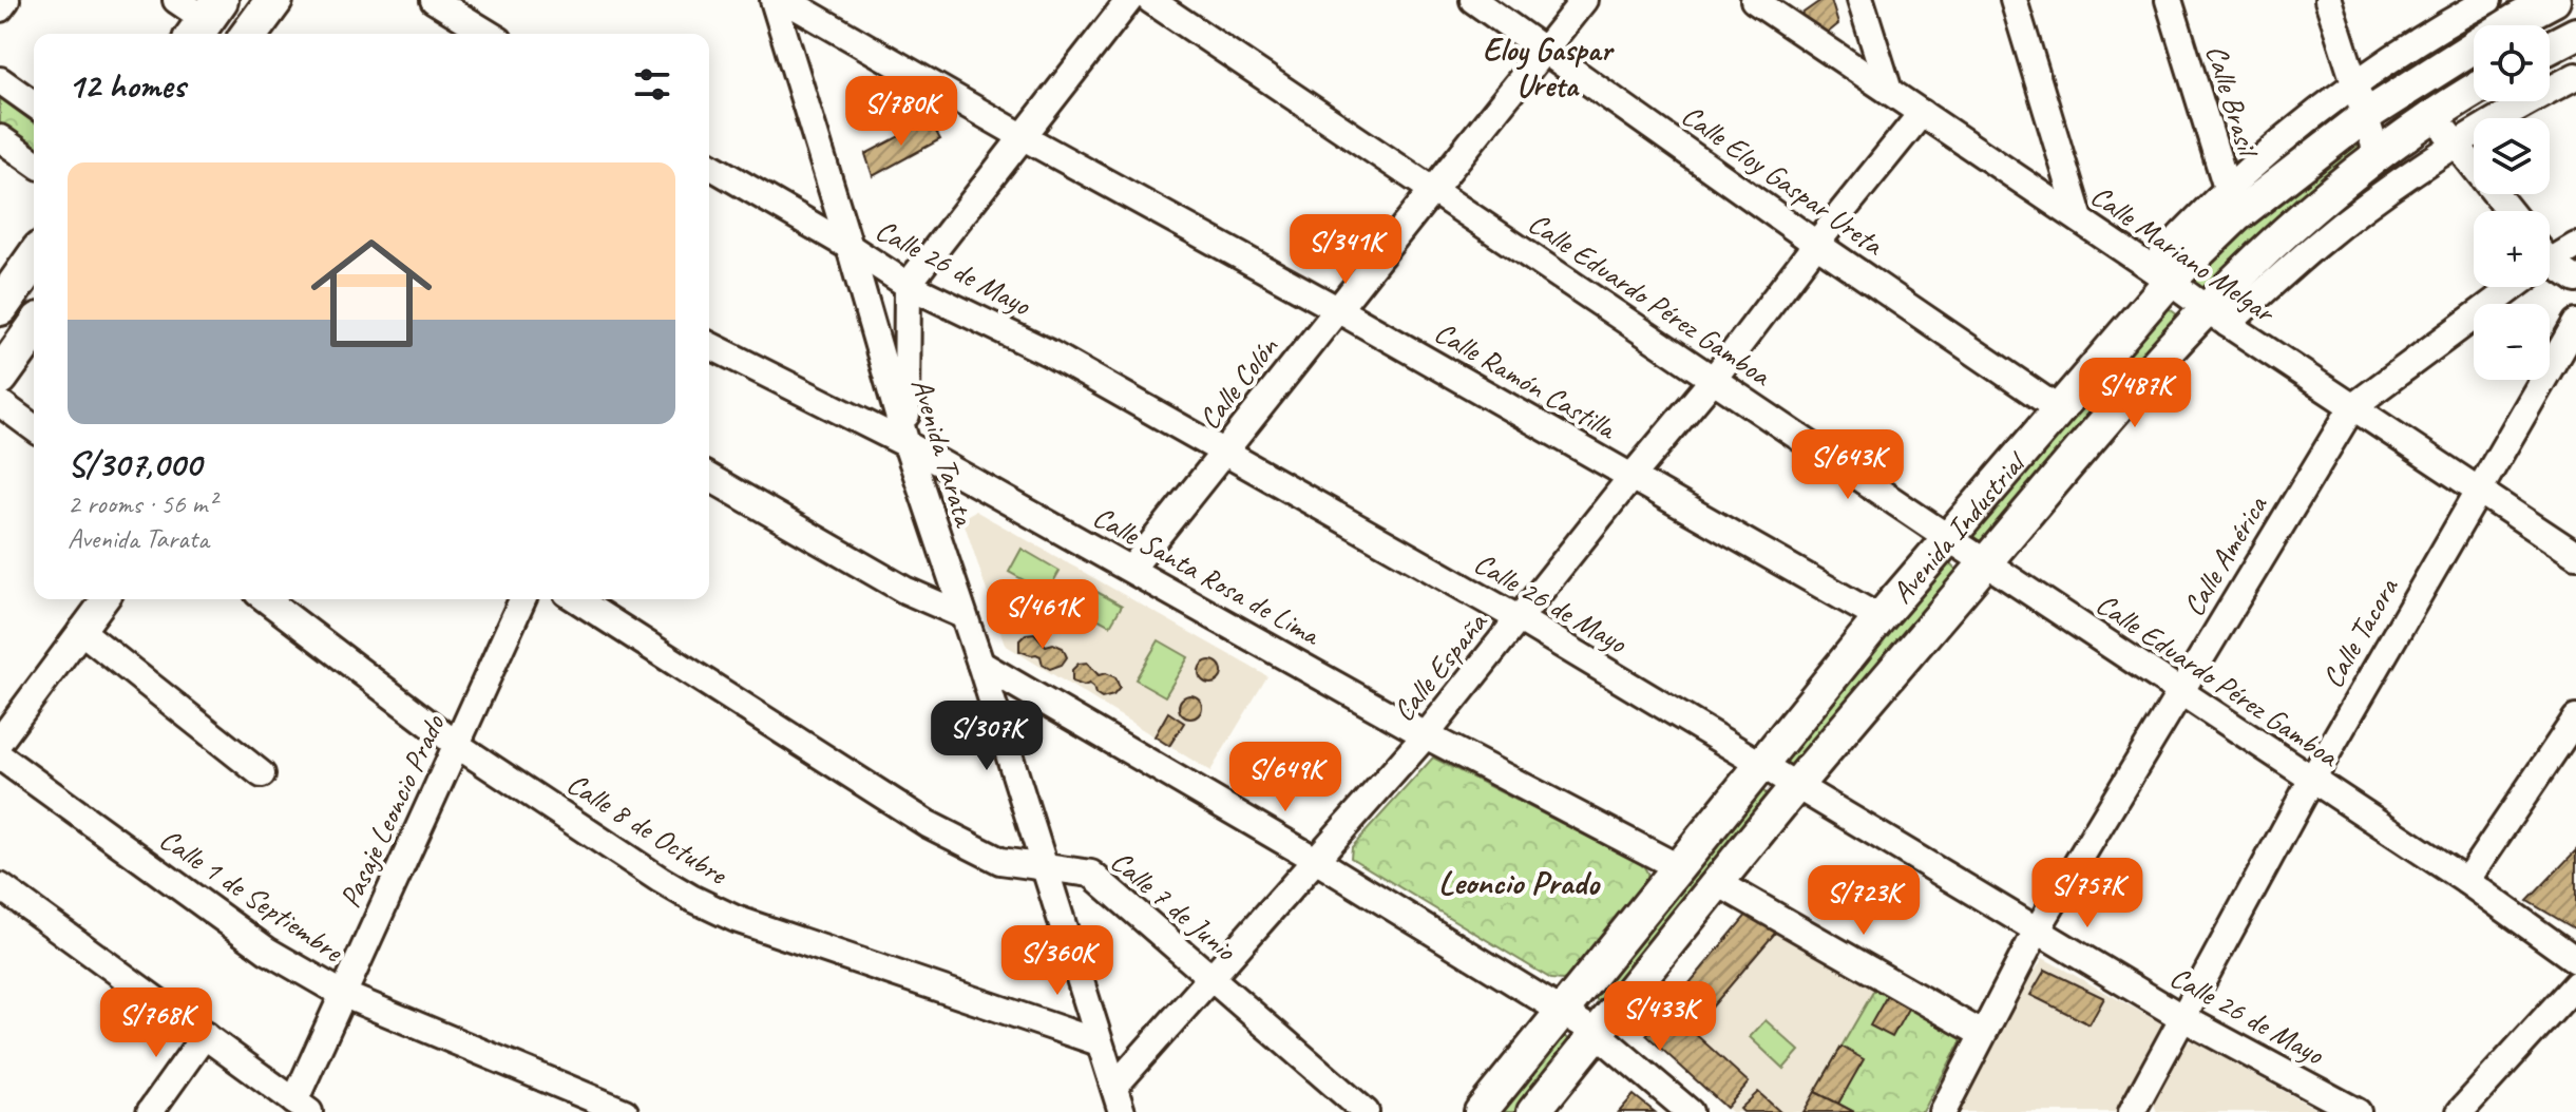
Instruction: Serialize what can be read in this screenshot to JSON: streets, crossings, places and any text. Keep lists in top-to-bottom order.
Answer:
{
  "streets": {
    "main road": ["Avenida Industrial"],
    "street": [
      "Calle Brasil",
      "Calle Eloy Gaspar Ureta",
      "Calle Mariano Melgar",
      "Calle 26 de Mayo",
      "Calle Eduardo Pérez Gamboa",
      "Calle Ramón Castilla",
      "Calle Colón",
      "Avenida Tarata",
      "Calle América",
      "Calle Santa Rosa de Lima",
      "Calle Tacora",
      "Calle España",
      "Pasaje Leoncio Prado",
      "Calle 8 de Octubre",
      "Calle 1 de Septiembre",
      "Calle 7 de Junio"
    ]
  },
  "crossings": [
    ["Calle Brasil", "Avenida Industrial"],
    ["Calle Eloy Gaspar Ureta", "Calle Colón"],
    ["Calle Eloy Gaspar Ureta", "Avenida Industrial"],
    ["Calle Eloy Gaspar Ureta", "Calle España"],
    ["Calle Mariano Melgar", "Avenida Industrial"],
    ["Calle Mariano Melgar", "Calle América"],
    ["Calle Mariano Melgar", "Calle Tacora"],
    ["Calle Mariano Melgar", "Calle España"],
    ["Calle 26 de Mayo", "Calle Colón"],
    ["Calle 26 de Mayo", "Avenida Tarata"],
    ["Calle 26 de Mayo", "Avenida Industrial"],
    ["Calle 26 de Mayo", "Calle América"],
    ["Calle 26 de Mayo", "Calle Tacora"],
    ["Calle 26 de Mayo", "Calle España"],
    ["Calle Eduardo Pérez Gamboa", "Calle Colón"],
    ["Calle Eduardo Pérez Gamboa", "Avenida Industrial"],
    ["Calle Eduardo Pérez Gamboa", "Calle América"],
    ["Calle Eduardo Pérez Gamboa", "Calle Tacora"],
    ["Calle Eduardo Pérez Gamboa", "Calle España"],
    ["Calle Ramón Castilla", "Calle Colón"],
    ["Calle Ramón Castilla", "Avenida Industrial"],
    ["Calle Ramón Castilla", "Calle España"],
    ["Calle Colón", "Calle Santa Rosa de Lima"],
    ["Avenida Tarata", "Calle Santa Rosa de Lima"],
    ["Avenida Tarata", "Calle España"],
    ["Avenida Tarata", "Calle 8 de Octubre"],
    ["Avenida Tarata", "Calle 7 de Junio"],
    ["Avenida Industrial", "Calle Santa Rosa de Lima"],
    ["Calle Santa Rosa de Lima", "Calle España"],
    ["Calle España", "Calle 7 de Junio"],
    ["Pasaje Leoncio Prado", "Calle 8 de Octubre"],
    ["Pasaje Leoncio Prado", "Calle 1 de Septiembre"]
  ],
  "districts": ["Eloy Gaspar Ureta", "Leoncio Prado"],
  "page": {
    "map_buttons": ["+", "−"],
    "heading": "12 homes",
    "price": [
      "S/780K",
      "S/341K",
      "S/487K",
      "S/643K",
      "S/461K",
      "S/307K",
      "S/649K",
      "S/757K",
      "S/723K",
      "S/360K",
      "S/433K",
      "S/768K"
    ],
    "list": [
      {
        "name": "S/307,000",
        "note": "2 rooms · 56 m² · Avenida Tarata"
      }
    ]
  }
}
